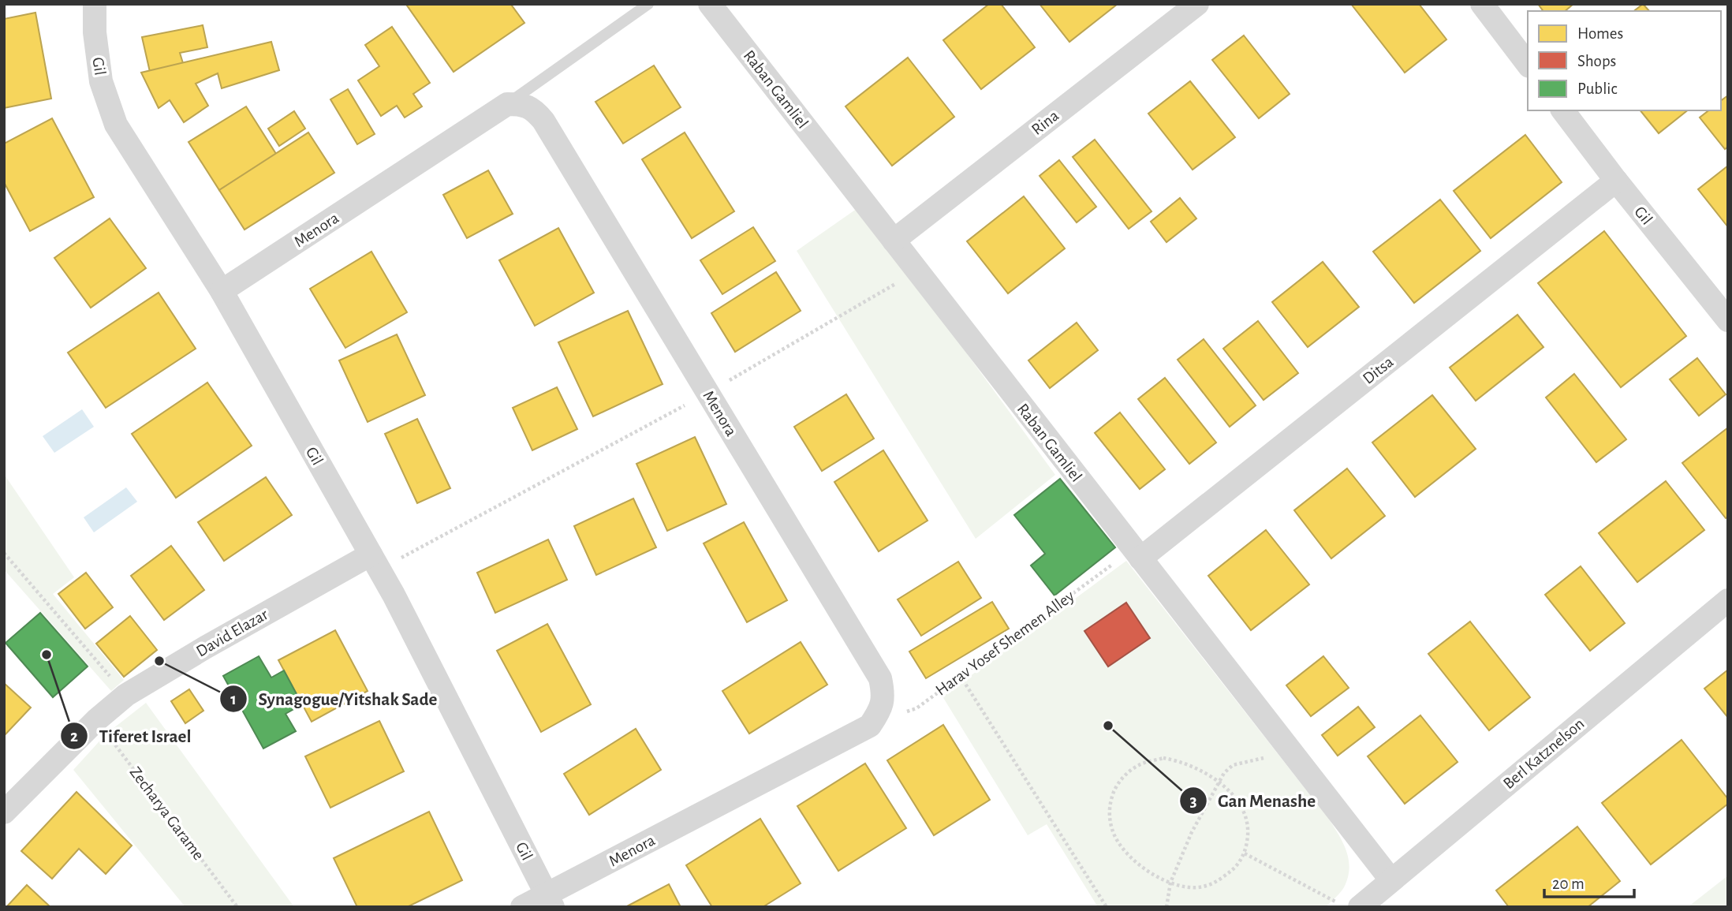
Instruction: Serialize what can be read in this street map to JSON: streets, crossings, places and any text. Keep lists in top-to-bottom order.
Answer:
{
  "streets": {
    "street": [
      "Gil",
      "Raban Gamliel",
      "Rina",
      "Menora",
      "Ditsa",
      "David Elazar",
      "Berl Katznelson"
    ],
    "path": ["Harav Yosef Shemen Alley", "Zecharya Garame"]
  },
  "crossings": [
    ["Gil", "Menora"],
    ["Gil", "Ditsa"],
    ["Gil", "David Elazar"],
    ["Raban Gamliel", "Rina"],
    ["Raban Gamliel", "Ditsa"],
    ["Raban Gamliel", "Harav Yosef Shemen Alley"],
    ["Raban Gamliel", "Berl Katznelson"],
    ["Menora", "Harav Yosef Shemen Alley"],
    ["Ditsa", "Harav Yosef Shemen Alley"],
    ["David Elazar", "Zecharya Garame"]
  ],
  "places": ["Tiferet Israel", "Synagogue/Yitshak Sade", "Gan Menashe"],
  "legend": ["Homes", "Shops", "Public"],
  "scale_bar": "20 m"
}
